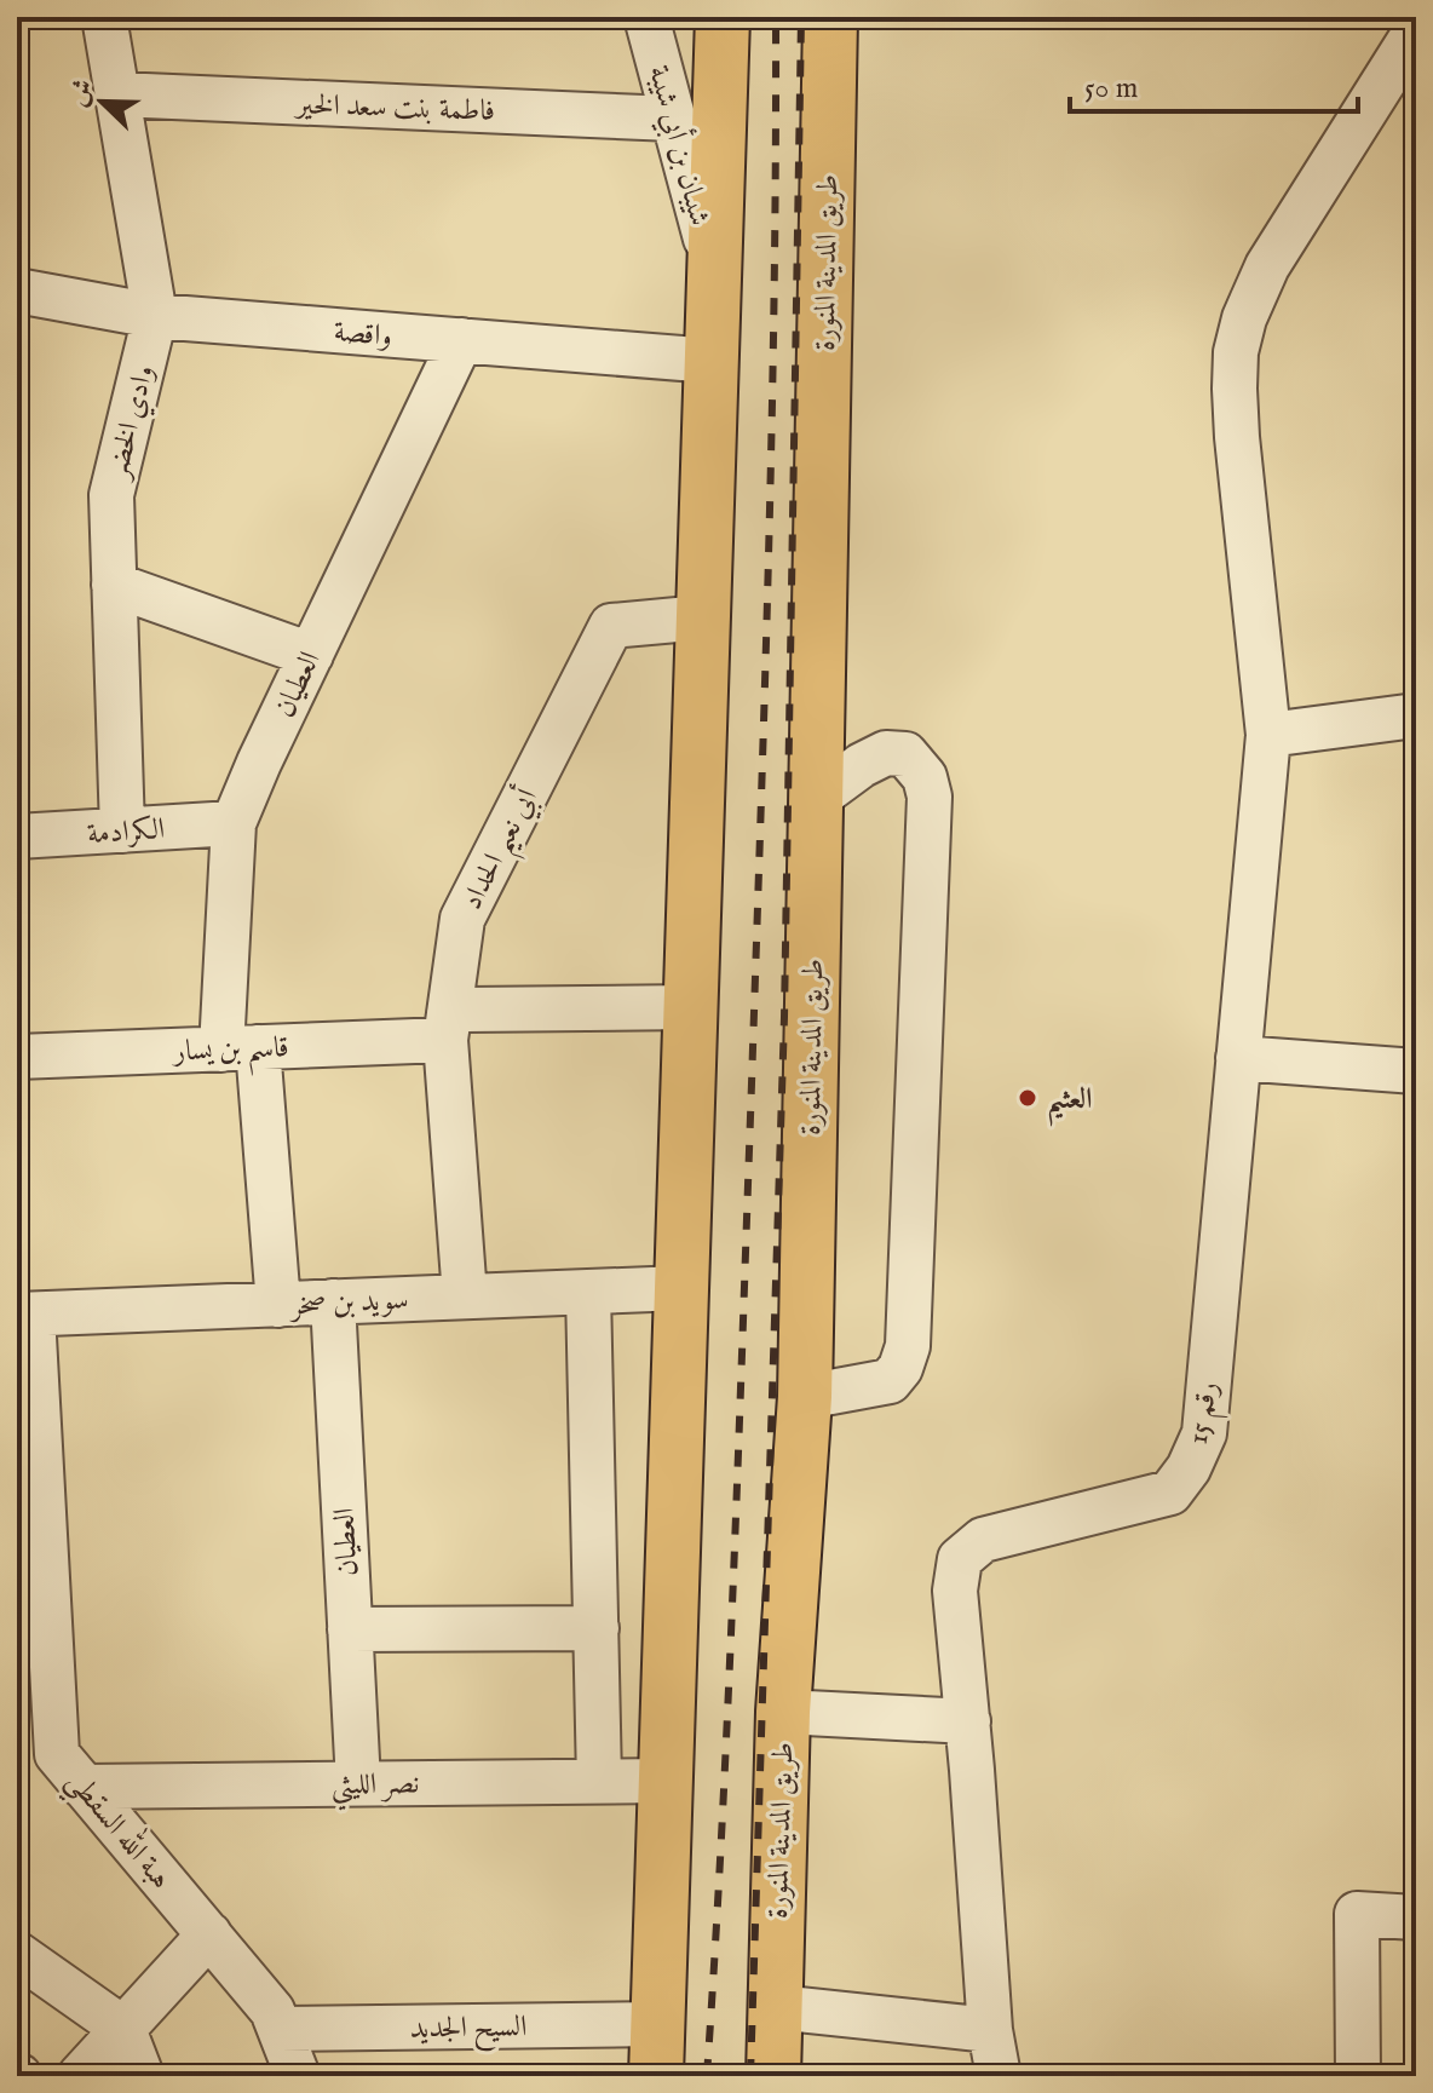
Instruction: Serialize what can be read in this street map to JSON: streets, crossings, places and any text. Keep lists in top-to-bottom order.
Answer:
{
  "streets": {
    "main road": ["طريق المدينة المنورة"],
    "street": [
      "فاطمة بنت سعد الخير",
      "شيبان بن أبي شيبة",
      "واقصة",
      "وادي الخضر",
      "العطيان",
      "الكرادمة",
      "أبي نعيم الحداد",
      "قاسم بن يسار",
      "سويد بن صخر",
      "رقم 15",
      "نصر الليثي",
      "هبة الله السقطي",
      "السيح الجديد"
    ]
  },
  "crossings": [
    ["فاطمة بنت سعد الخير", "شيبان بن أبي شيبة"],
    ["فاطمة بنت سعد الخير", "وادي الخضر"],
    ["واقصة", "وادي الخضر"],
    ["واقصة", "العطيان"],
    ["وادي الخضر", "الكرادمة"],
    ["العطيان", "الكرادمة"],
    ["العطيان", "قاسم بن يسار"],
    ["العطيان", "سويد بن صخر"],
    ["العطيان", "نصر الليثي"],
    ["أبي نعيم الحداد", "قاسم بن يسار"],
    ["أبي نعيم الحداد", "سويد بن صخر"],
    ["سويد بن صخر", "هبة الله السقطي"],
    ["نصر الليثي", "هبة الله السقطي"],
    ["هبة الله السقطي", "السيح الجديد"]
  ],
  "places": ["العثيم"],
  "scale_bar": "50 m",
  "north": "top left"
}
